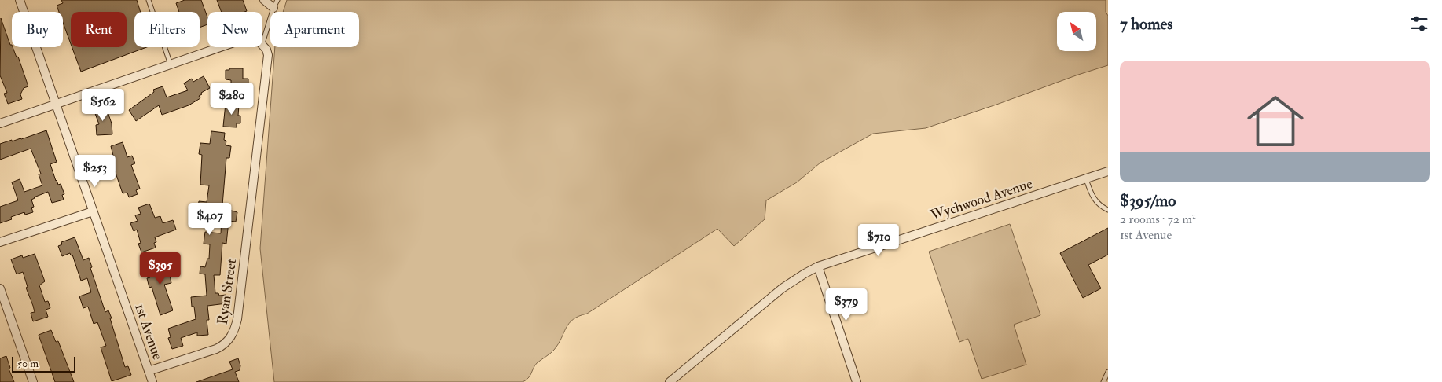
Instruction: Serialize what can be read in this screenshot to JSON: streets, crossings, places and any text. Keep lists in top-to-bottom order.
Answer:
{
  "streets": {
    "street": ["Wychwood Avenue", "Ryan Street", "1st Avenue"]
  },
  "crossings": [
    ["Ryan Street", "1st Avenue"]
  ],
  "scale_bar": "50 m",
  "north": "top left",
  "page": {
    "heading": "7 homes",
    "chip": [
      "Buy",
      "Rent",
      "Filters",
      "New",
      "Apartment"
    ],
    "list": [
      {
        "name": "$395/mo",
        "note": "2 rooms · 72 m² · 1st Avenue"
      }
    ],
    "price": [
      "$280",
      "$562",
      "$253",
      "$407",
      "$710",
      "$395",
      "$379"
    ],
    "scale": "50 m"
  }
}
